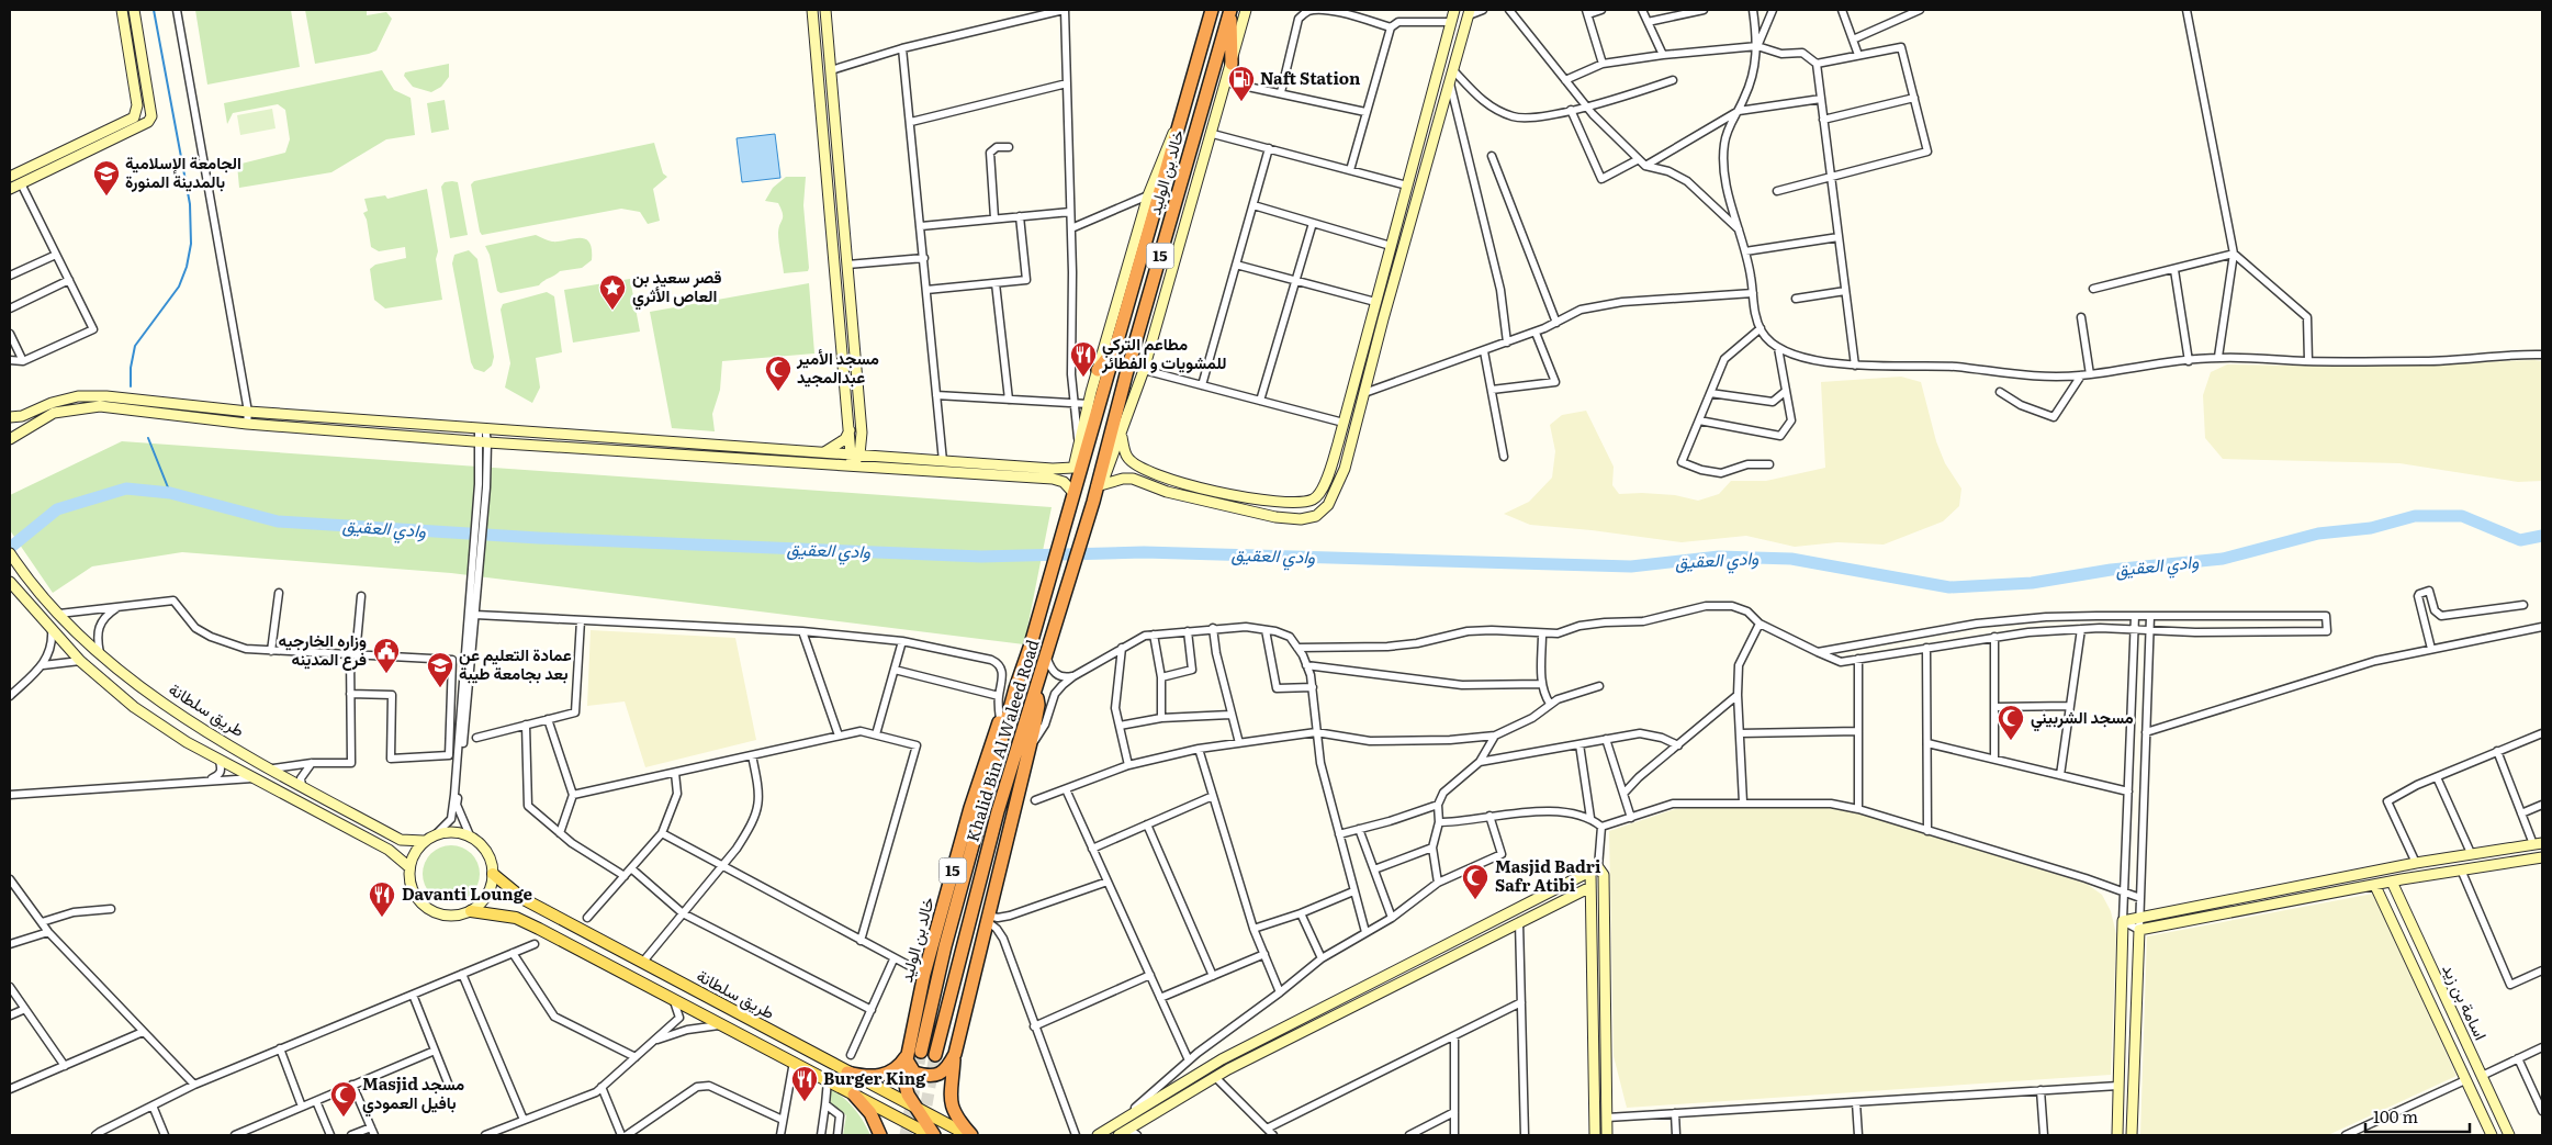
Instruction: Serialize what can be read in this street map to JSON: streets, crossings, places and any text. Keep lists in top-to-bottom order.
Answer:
{
  "streets": {
    "highway": ["خالد بن الوليد", "15", "Khalid Bin Al Waleed Road"],
    "main road": ["طريق سلطانة", "اسامة بن زید"]
  },
  "crossings": [
    ["خالد بن الوليد", "طريق سلطانة"],
    ["خالد بن الوليد", "Khalid Bin Al Waleed Road"]
  ],
  "water": ["وادي العقيق"],
  "places": {
    "fuel station": ["Naft Station"],
    "school or university": ["الجامعة الإسلامية بالمدينة المنورة", "عمادة التعليم عن بعد بجامعة طيبة"],
    "place": ["قصر سعيد بن العاص الأثري"],
    "restaurant": ["مطاعم التركي للمشويات و الفطائر", "Davanti Lounge", "Burger King"],
    "mosque": [
      "مسجد الأمير عبدالمجيد",
      "مسجد الشربيني",
      "Masjid Badri Safr Atibi",
      "Masjid مسجد بافيل العمودي"
    ],
    "public building": ["وزاره الخارجيه فرع المدينه"]
  },
  "scale_bar": "100 m"
}
